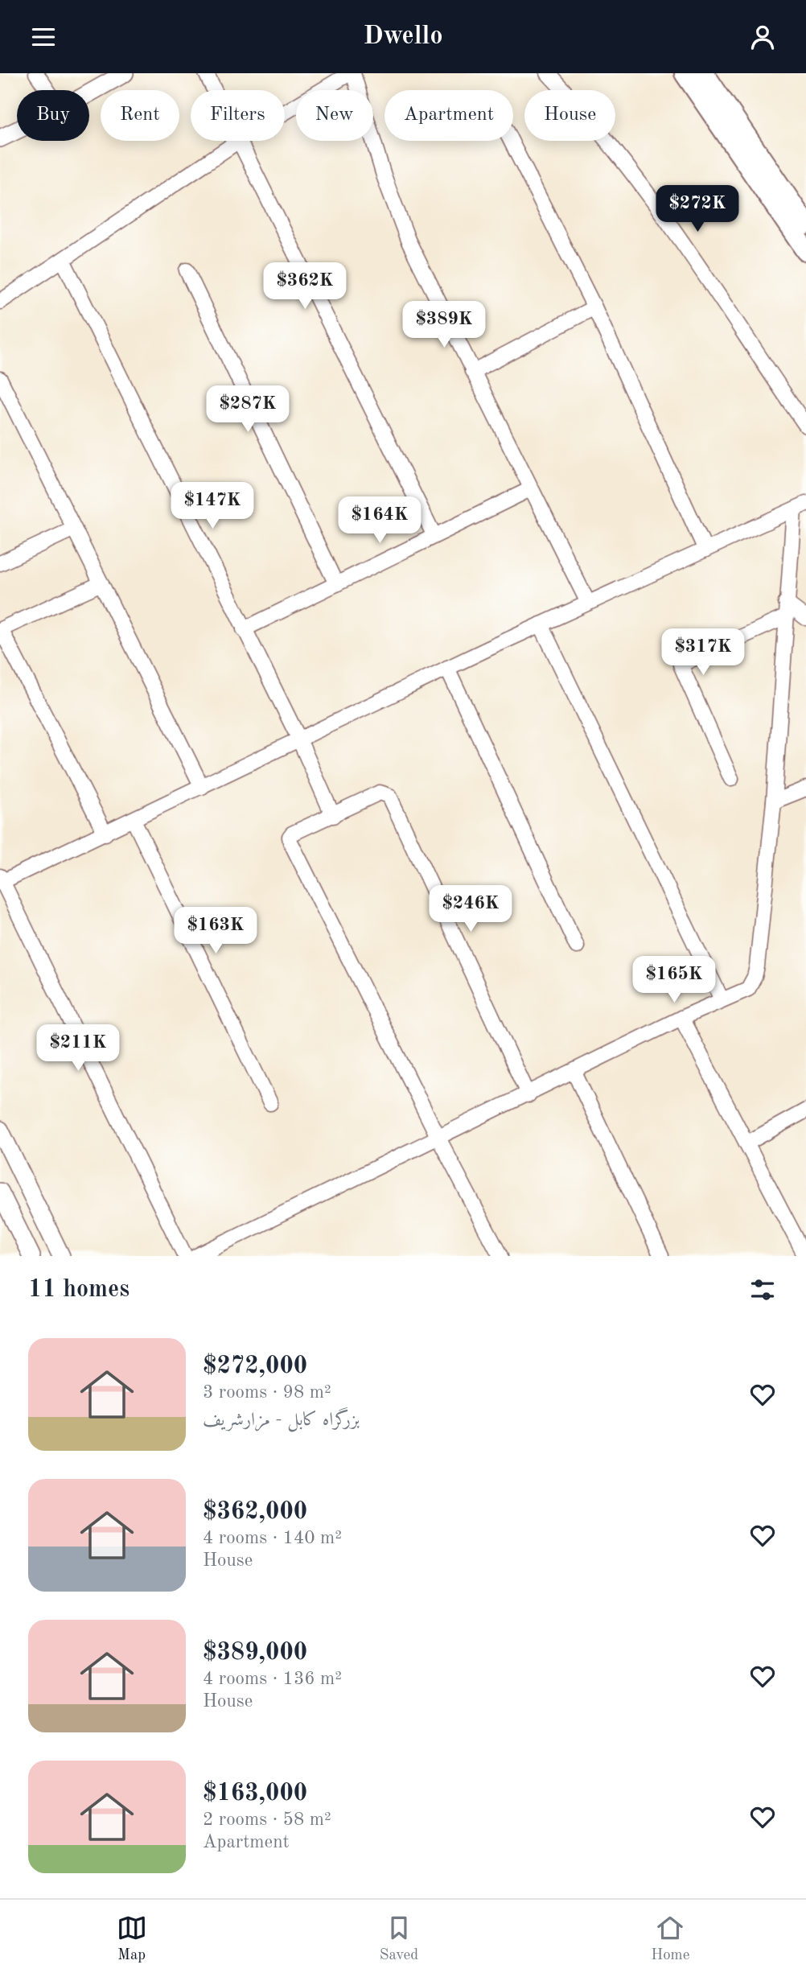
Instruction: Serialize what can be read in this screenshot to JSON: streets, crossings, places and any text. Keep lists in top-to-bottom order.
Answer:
{
  "page": {
    "header": "Dwello",
    "chip": [
      "Buy",
      "Rent",
      "Filters",
      "New",
      "Apartment",
      "House"
    ],
    "price": [
      "$272K",
      "$362K",
      "$389K",
      "$287K",
      "$147K",
      "$164K",
      "$317K",
      "$246K",
      "$163K",
      "$165K",
      "$211K"
    ],
    "heading": "11 homes",
    "list": [
      {
        "name": "$272,000",
        "note": "3 rooms · 98 m² · بزرگراه کابل - مزارشریف"
      },
      {
        "name": "$362,000",
        "note": "4 rooms · 140 m² · House"
      },
      {
        "name": "$389,000",
        "note": "4 rooms · 136 m² · House"
      },
      {
        "name": "$163,000",
        "note": "2 rooms · 58 m² · Apartment"
      }
    ],
    "tabs": ["Map", "Saved", "Home"]
  }
}
